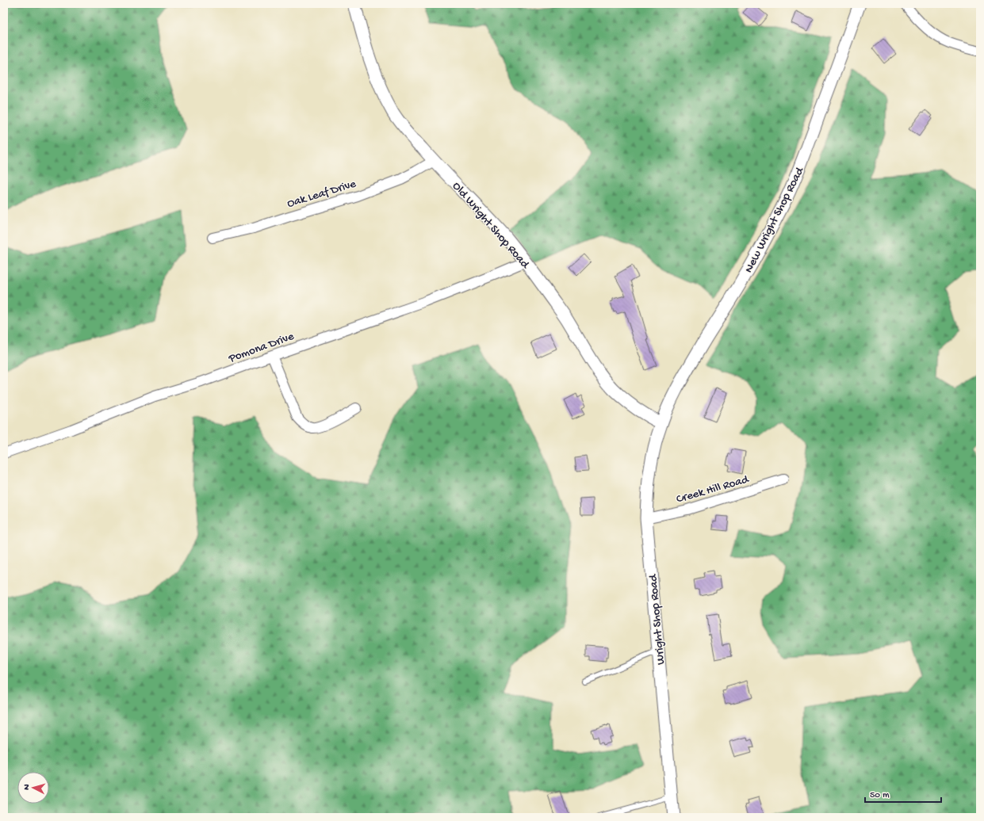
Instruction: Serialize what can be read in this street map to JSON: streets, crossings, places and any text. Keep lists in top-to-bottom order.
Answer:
{
  "streets": {
    "street": [
      "Oak Leaf Drive",
      "New Wright Shop Road",
      "Old Wright Shop Road",
      "Pomona Drive",
      "Creek Hill Road",
      "Wright Shop Road"
    ]
  },
  "crossings": [
    ["Oak Leaf Drive", "Old Wright Shop Road"],
    ["New Wright Shop Road", "Old Wright Shop Road"],
    ["New Wright Shop Road", "Wright Shop Road"],
    ["Old Wright Shop Road", "Pomona Drive"],
    ["Old Wright Shop Road", "Wright Shop Road"],
    ["Creek Hill Road", "Wright Shop Road"]
  ],
  "scale_bar": "50 m",
  "north": "left"
}
